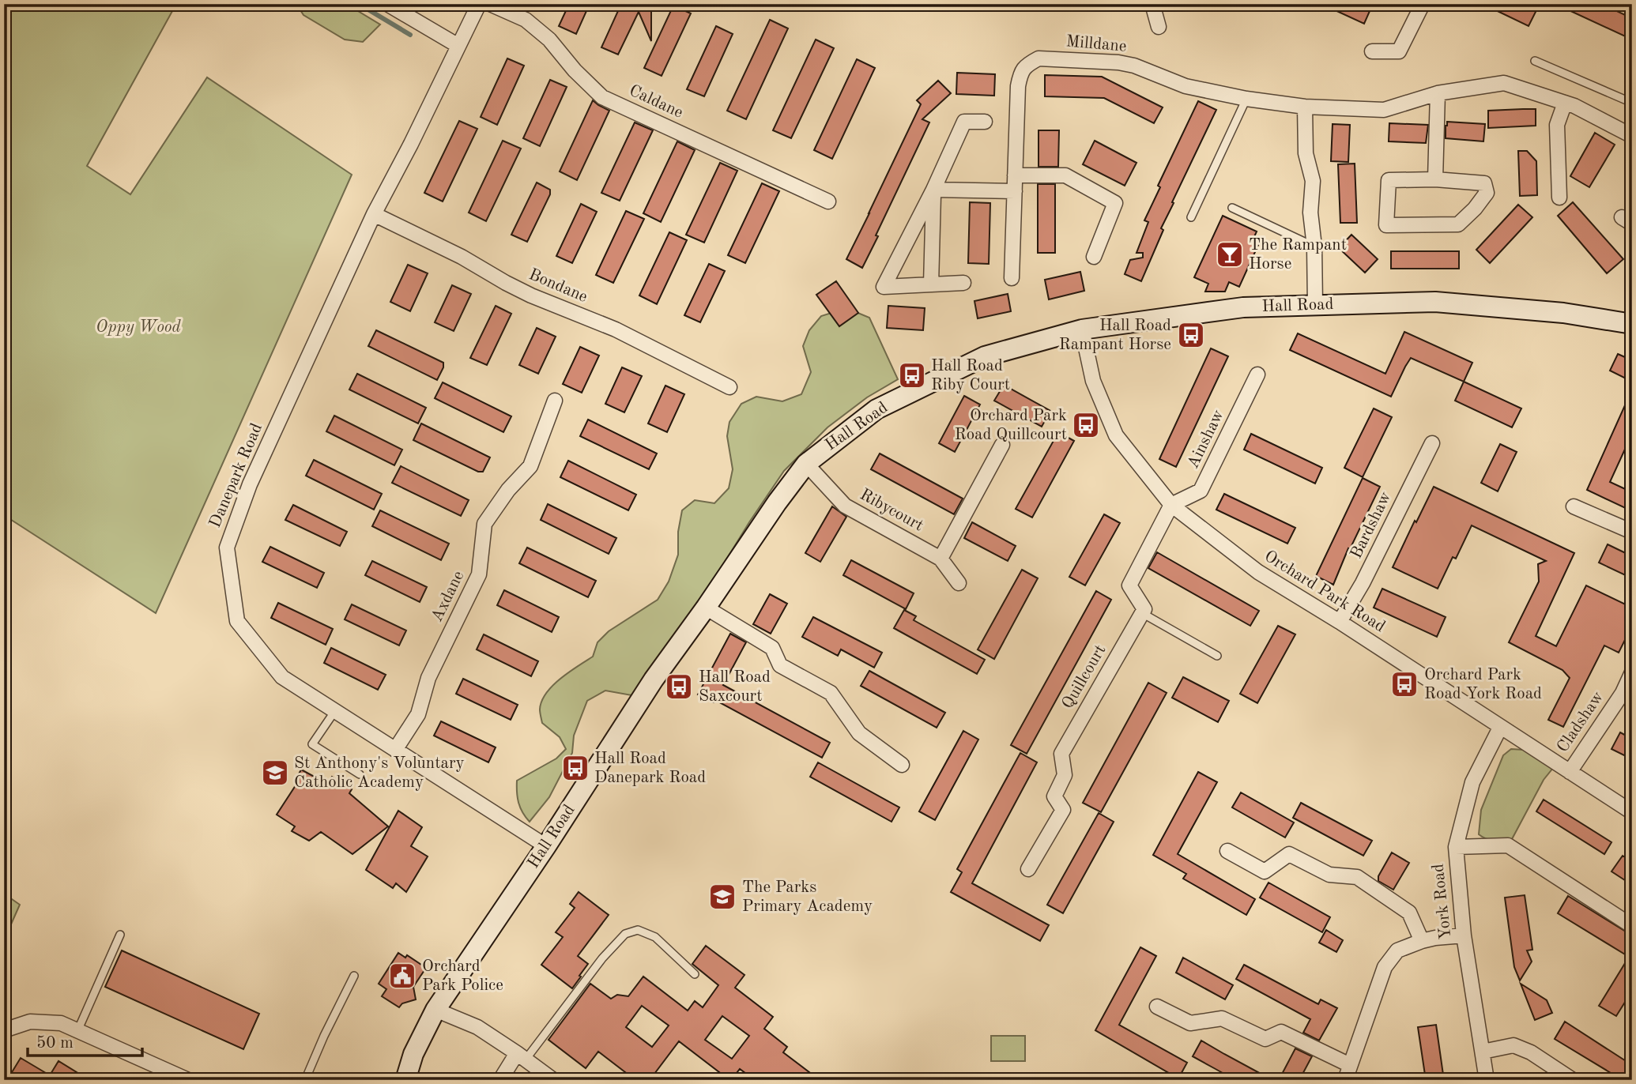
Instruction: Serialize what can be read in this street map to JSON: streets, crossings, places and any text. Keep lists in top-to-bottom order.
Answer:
{
  "streets": {
    "street": [
      "Milldane",
      "Caldane",
      "Bondane",
      "Hall Road",
      "Ainshaw",
      "Danepark Road",
      "Ribycourt",
      "Bardshaw",
      "Orchard Park Road",
      "Axdane",
      "Quillcourt",
      "Cladshaw",
      "York Road"
    ]
  },
  "crossings": [
    ["Bondane", "Danepark Road"],
    ["Hall Road", "Danepark Road"],
    ["Hall Road", "Ribycourt"],
    ["Hall Road", "Orchard Park Road"],
    ["Ainshaw", "Orchard Park Road"],
    ["Danepark Road", "Axdane"],
    ["Bardshaw", "Orchard Park Road"],
    ["Orchard Park Road", "Cladshaw"],
    ["Orchard Park Road", "York Road"]
  ],
  "parks": ["Oppy Wood"],
  "places": {
    "bar": ["The Rampant Horse"],
    "bus stop": [
      "Hall Road Rampant Horse",
      "Hall Road Riby Court",
      "Orchard Park Road Quillcourt",
      "Orchard Park Road York Road",
      "Hall Road Saxcourt",
      "Hall Road Danepark Road"
    ],
    "school or university": ["St Anthony's Voluntary Catholic Academy", "The Parks Primary Academy"],
    "public building": ["Orchard Park Police"]
  },
  "scale_bar": "50 m"
}
